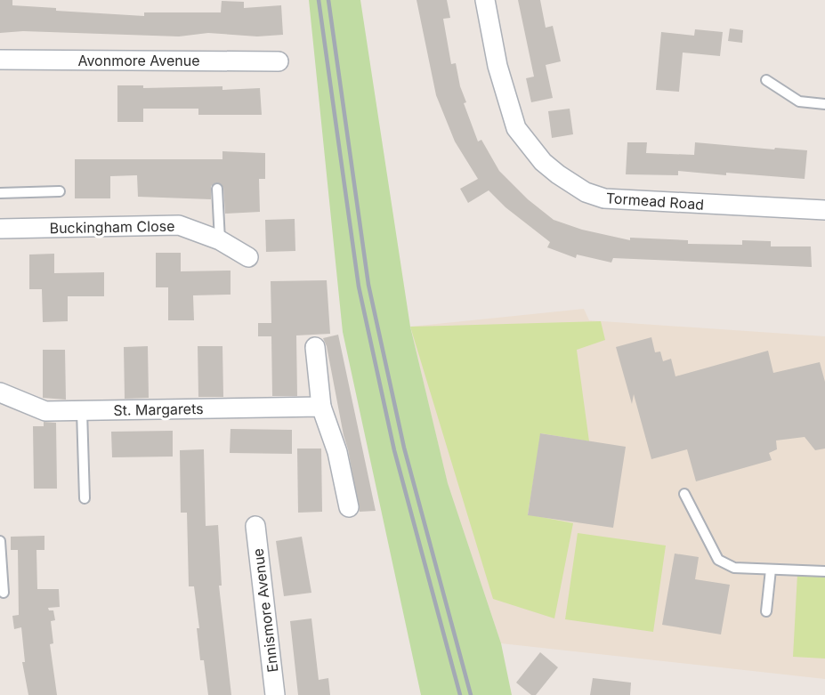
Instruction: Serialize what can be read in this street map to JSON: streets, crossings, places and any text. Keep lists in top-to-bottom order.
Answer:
{
  "streets": {
    "street": [
      "Avonmore Avenue",
      "Tormead Road",
      "Buckingham Close",
      "St. Margarets",
      "Ennismore Avenue"
    ]
  }
}
